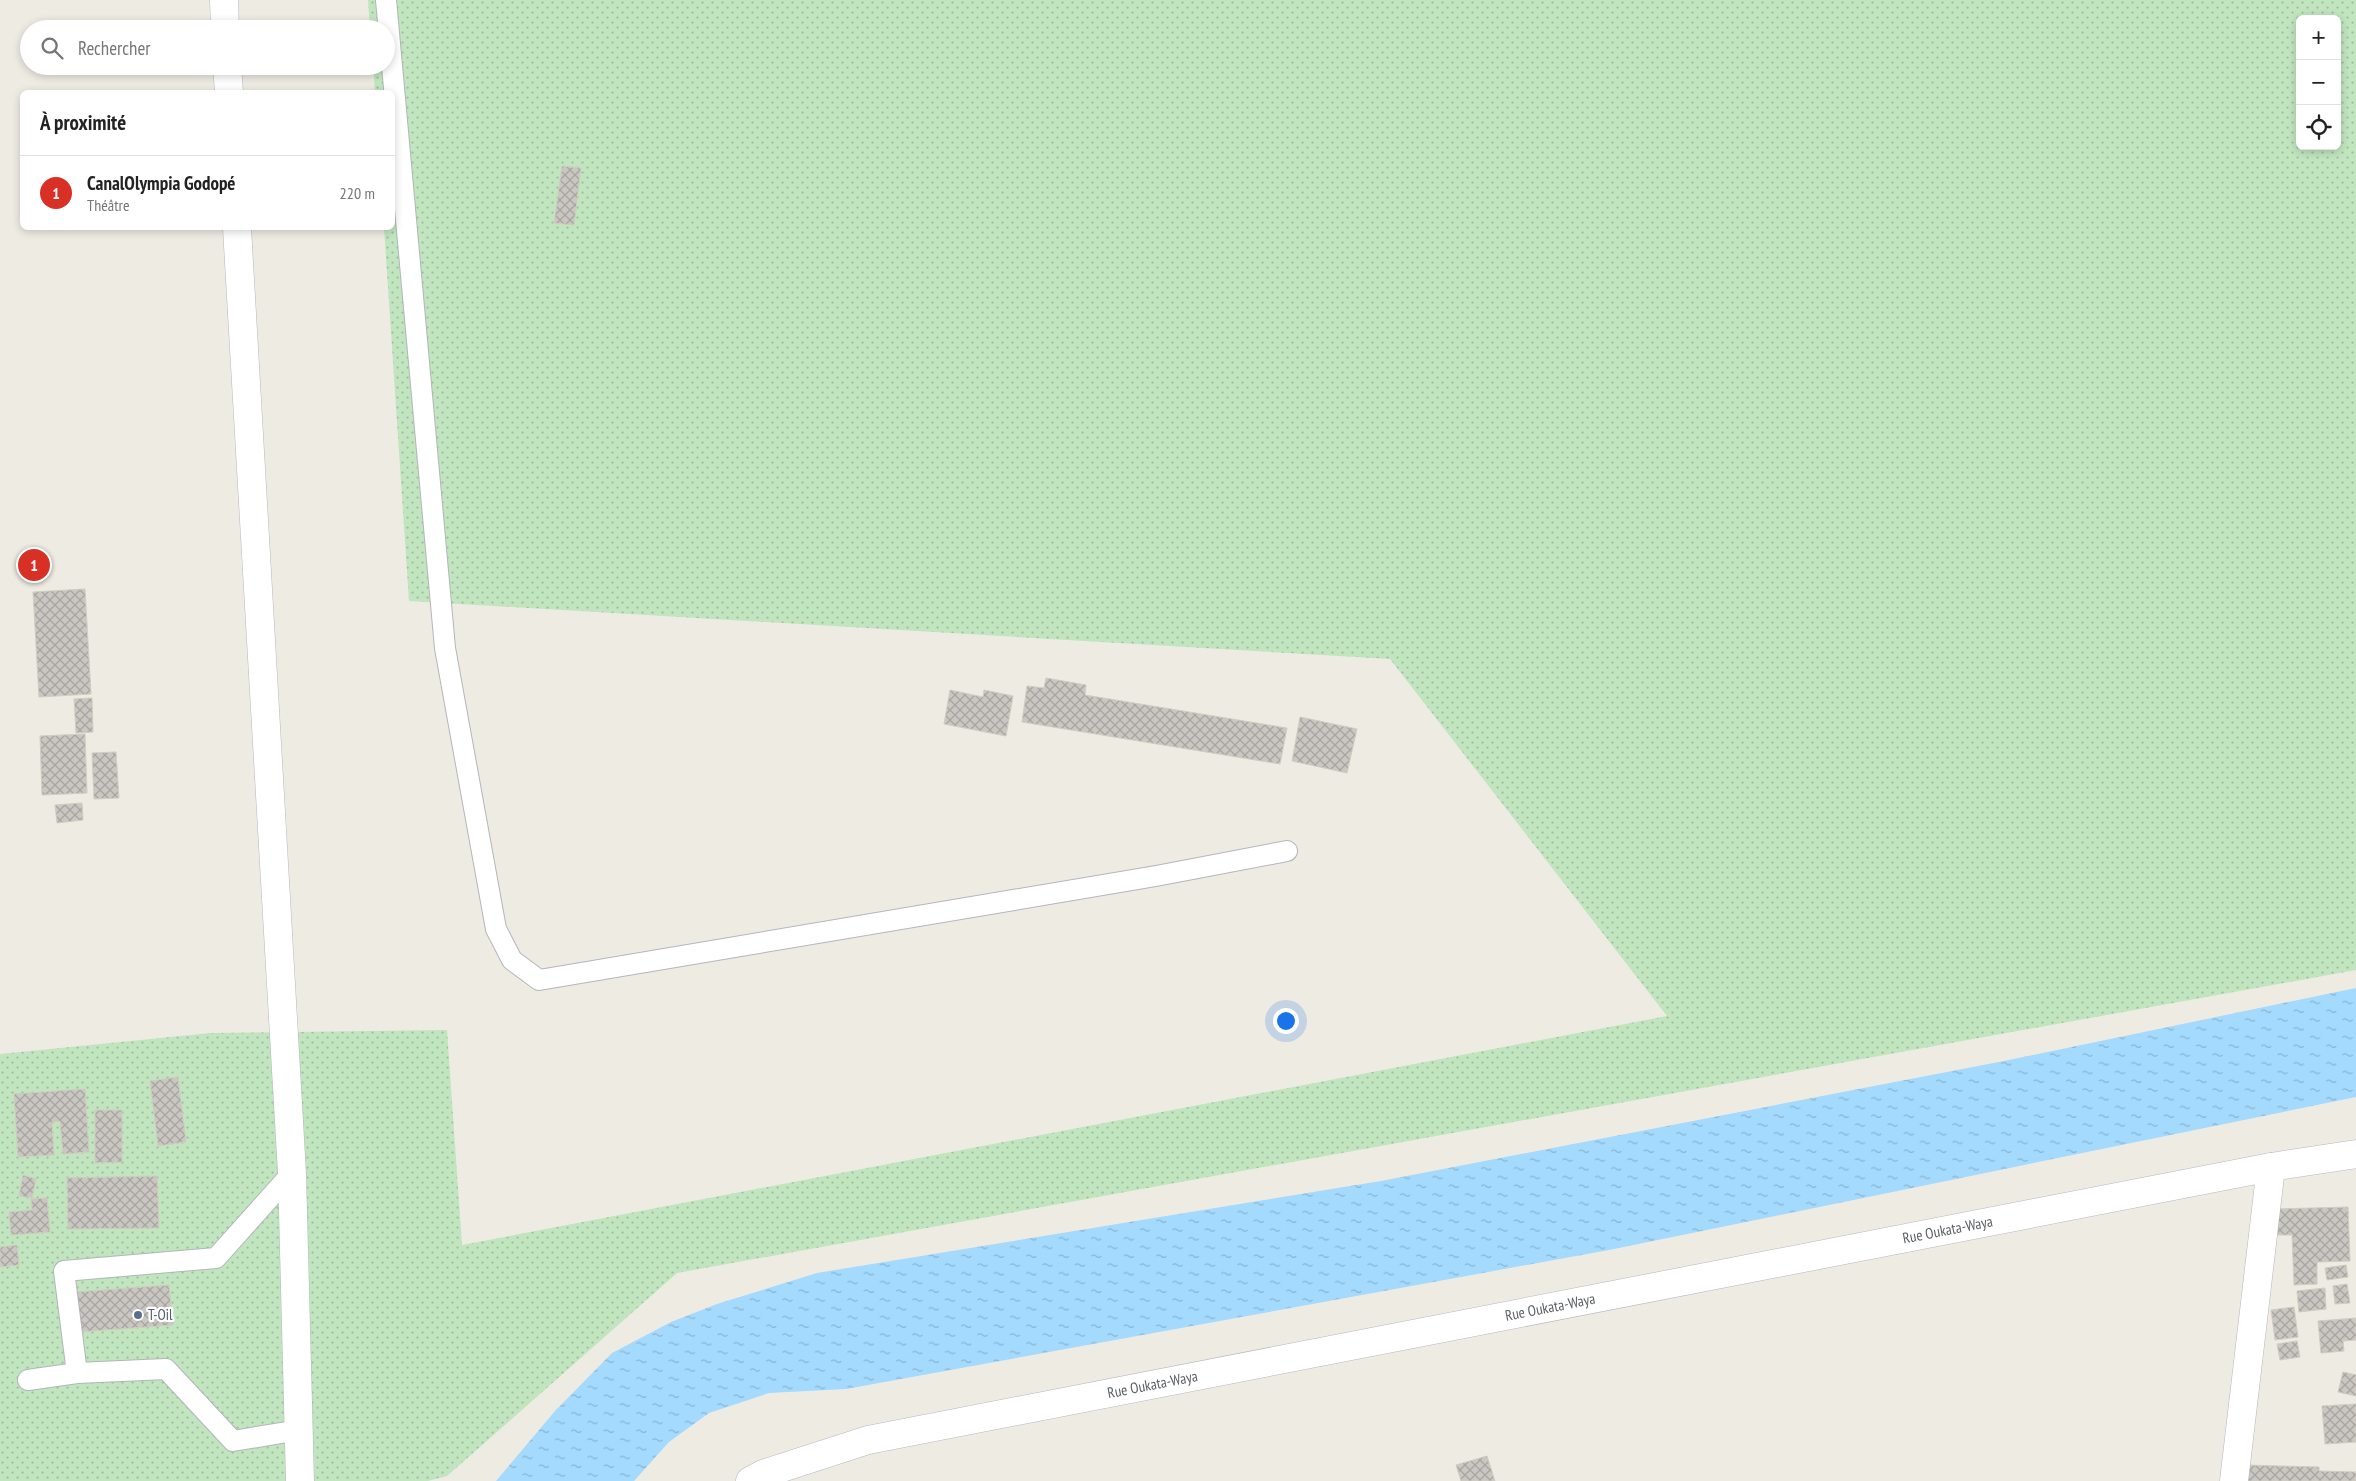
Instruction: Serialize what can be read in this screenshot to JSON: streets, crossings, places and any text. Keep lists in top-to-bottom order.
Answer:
{
  "streets": {
    "street": ["Rue Oukata-Waya"]
  },
  "places": ["T-Oil"],
  "page": {
    "map_buttons": ["+", "−"],
    "search": "Rechercher",
    "heading": "À proximité",
    "list": [
      {
        "mark": "1",
        "name": "CanalOlympia Godopé",
        "note": "Théâtre",
        "value": "220 m"
      }
    ],
    "pins": "1"
  }
}
